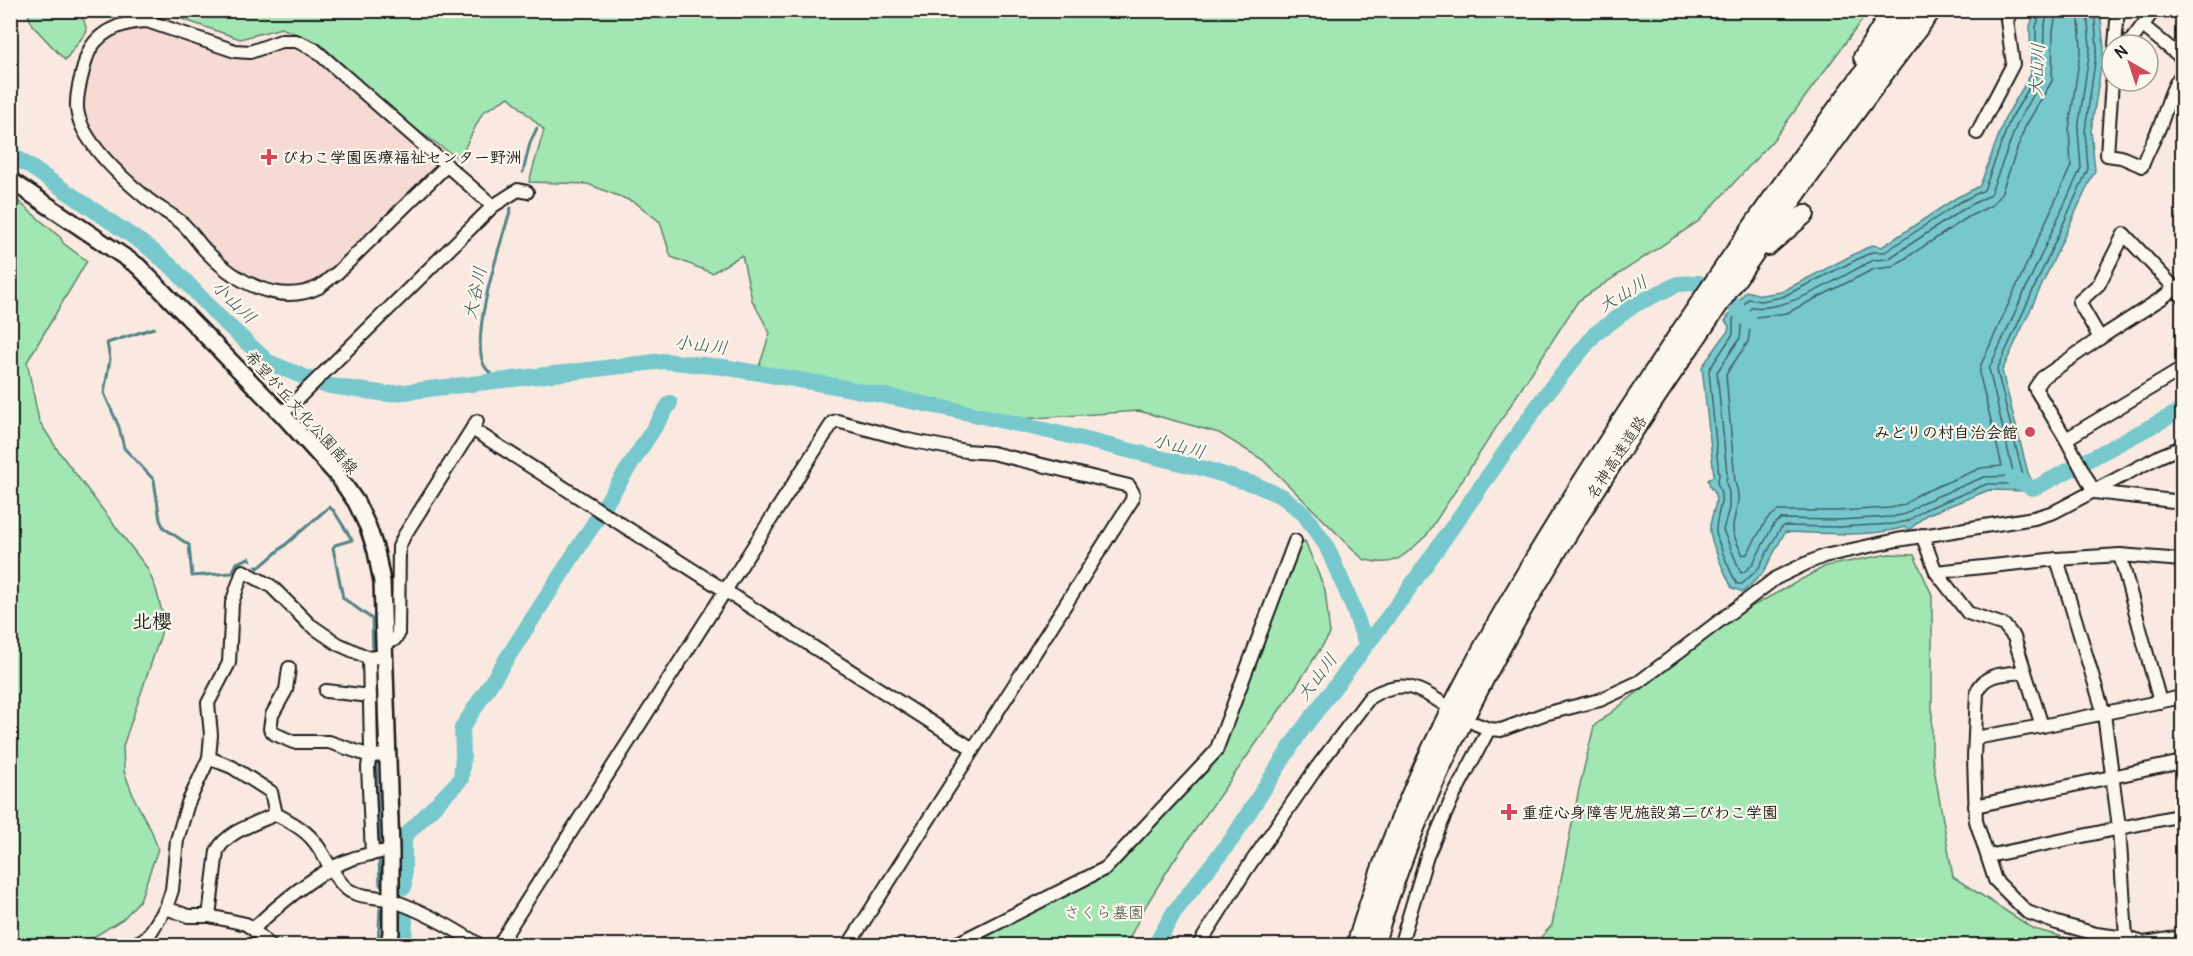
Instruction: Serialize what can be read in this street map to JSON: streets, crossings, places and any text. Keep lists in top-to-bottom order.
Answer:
{
  "streets": {
    "highway": ["名神高速道路"],
    "main road": ["希望が丘文化公園南線"]
  },
  "districts": ["北櫻"],
  "water": ["大山川", "大谷川", "小山川"],
  "parks": ["さくら墓園"],
  "places": {
    "health": ["びわこ学園医療福祉センター野洲", "重症心身障害児施設第二びわこ学園"],
    "other": ["みどりの村自治会館"]
  },
  "north": "top left"
}
